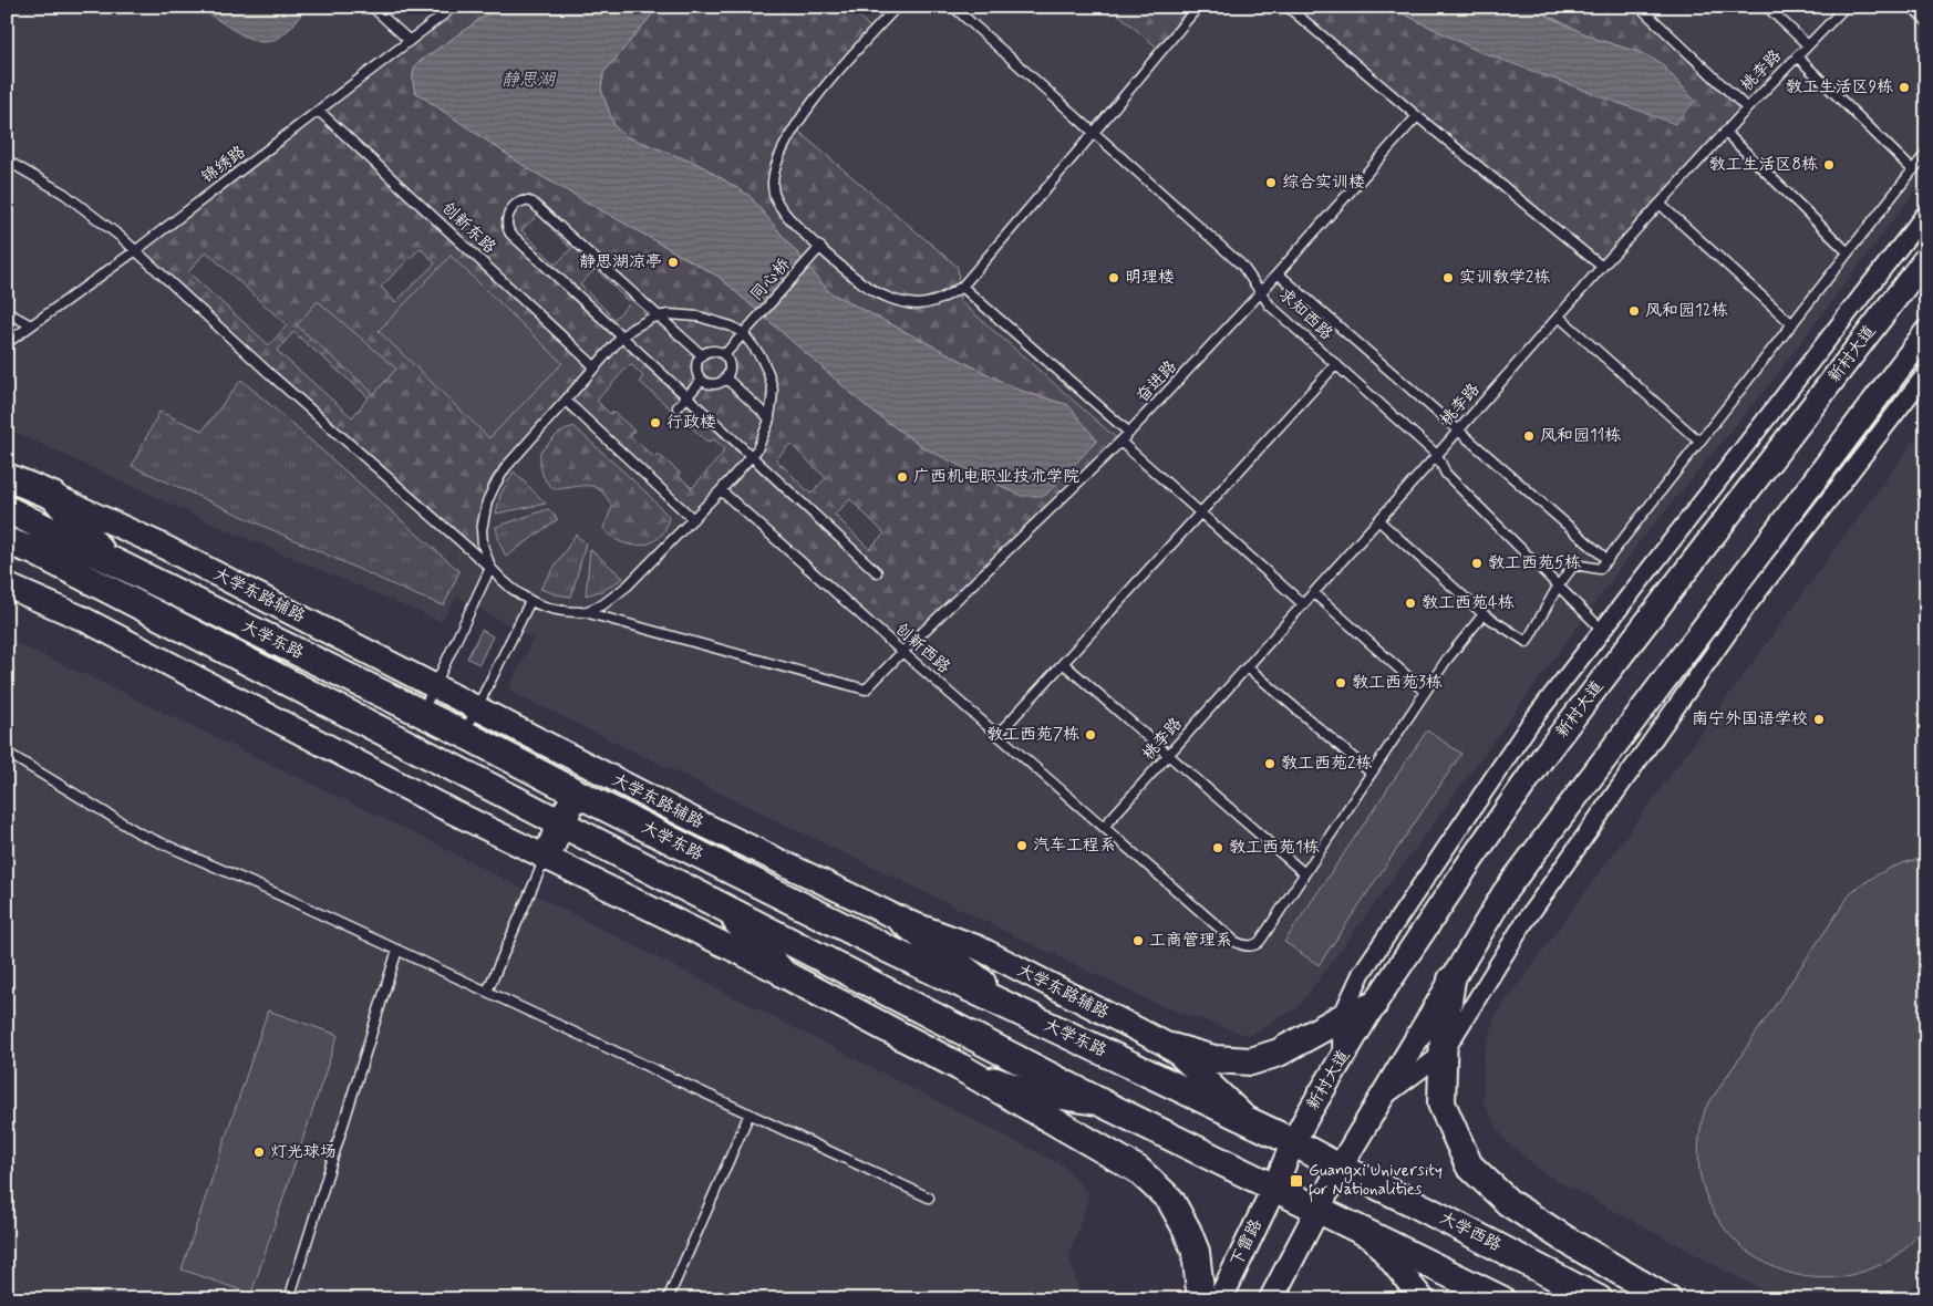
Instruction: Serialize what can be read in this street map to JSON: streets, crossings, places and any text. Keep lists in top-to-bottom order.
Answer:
{
  "streets": {
    "main road": ["大学东路", "大学西路"],
    "street": ["新村大道", "大学东路辅路", "下雷路"],
    "lane": [
      "桃李路",
      "锦绣路",
      "创新东路",
      "同心桥",
      "求知西路",
      "奋进路",
      "创新西路"
    ]
  },
  "crossings": [
    ["桃李路", "求知西路"],
    ["桃李路", "创新西路"],
    ["锦绣路", "创新东路"],
    ["求知西路", "奋进路"],
    ["新村大道", "大学东路"],
    ["新村大道", "下雷路"],
    ["奋进路", "创新西路"],
    ["大学东路辅路", "大学东路"],
    ["大学东路", "大学西路"],
    ["大学东路", "下雷路"]
  ],
  "water": ["静思湖"],
  "places": {
    "other": [
      "教工生活区9栋",
      "教工生活区8栋",
      "综合实训楼",
      "静思湖凉亭",
      "明理楼",
      "实训教学2栋",
      "风和园12栋",
      "行政楼",
      "风和园11栋",
      "广西机电职业技术学院",
      "教工西苑5栋",
      "教工西苑4栋",
      "教工西苑3栋",
      "南宁外国语学校",
      "教工西苑7栋",
      "教工西苑2栋",
      "汽车工程系",
      "教工西苑1栋",
      "工商管理系",
      "灯光球场"
    ],
    "transit": ["Guangxi University for Nationalities"]
  }
}
